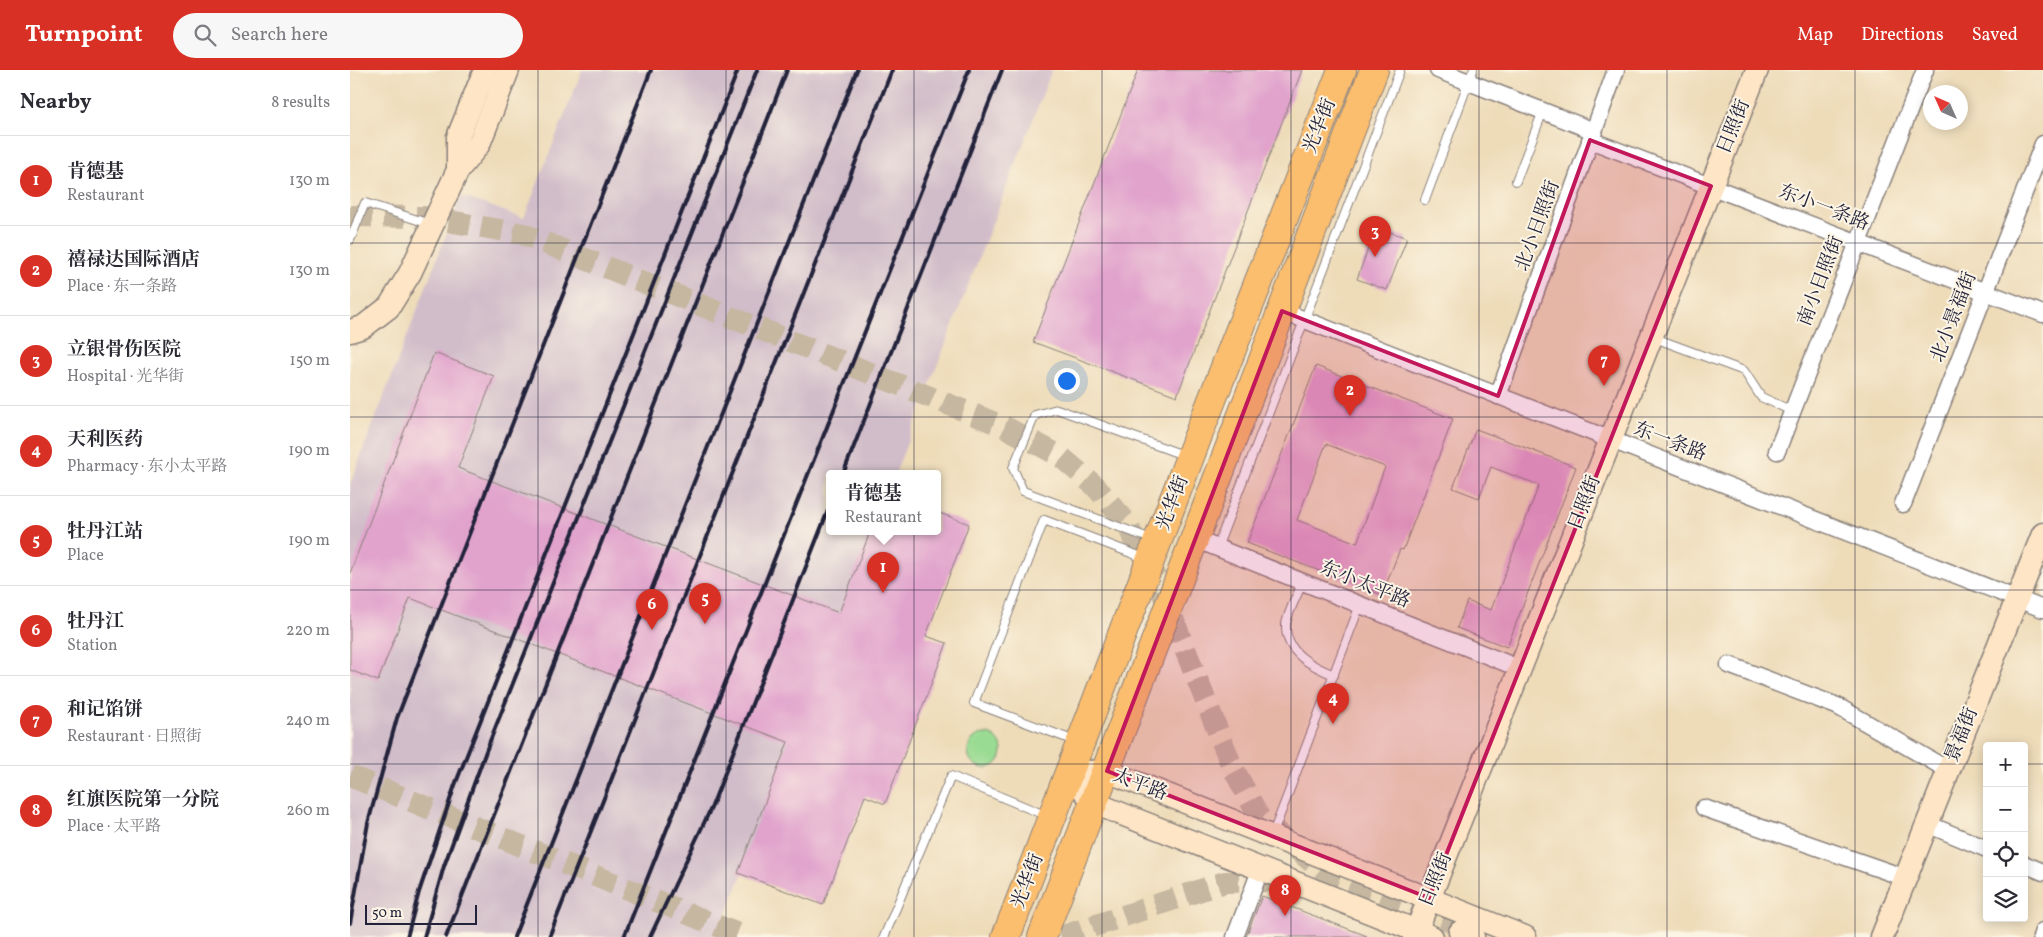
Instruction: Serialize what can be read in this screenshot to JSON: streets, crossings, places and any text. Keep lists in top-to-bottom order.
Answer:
{
  "streets": {
    "highway": ["光华街"],
    "street": [
      "日照街",
      "东小一条路",
      "北小日照街",
      "南小日照街",
      "北小景福街",
      "东一条路",
      "东小太平路",
      "景福街",
      "太平路"
    ]
  },
  "crossings": [
    ["光华街", "东一条路"],
    ["光华街", "东小太平路"],
    ["光华街", "太平路"],
    ["日照街", "东小一条路"],
    ["日照街", "东一条路"],
    ["日照街", "东小太平路"],
    ["日照街", "太平路"],
    ["东小一条路", "北小日照街"],
    ["东小一条路", "南小日照街"],
    ["东小一条路", "北小景福街"],
    ["北小日照街", "东一条路"],
    ["东一条路", "景福街"]
  ],
  "scale_bar": "50 m",
  "north": "top left",
  "page": {
    "header": "Turnpoint",
    "search": "Search here",
    "nav": ["Map", "Directions", "Saved"],
    "heading": ["Nearby", "8 results"],
    "list": [
      {
        "mark": "1",
        "name": "肯德基",
        "note": "Restaurant",
        "value": "130 m"
      },
      {
        "mark": "2",
        "name": "禧禄达国际酒店",
        "note": "Place · 东一条路",
        "value": "130 m"
      },
      {
        "mark": "3",
        "name": "立银骨伤医院",
        "note": "Hospital · 光华街",
        "value": "150 m"
      },
      {
        "mark": "4",
        "name": "天利医药",
        "note": "Pharmacy · 东小太平路",
        "value": "190 m"
      },
      {
        "mark": "5",
        "name": "牡丹江站",
        "note": "Place",
        "value": "190 m"
      },
      {
        "mark": "6",
        "name": "牡丹江",
        "note": "Station",
        "value": "220 m"
      },
      {
        "mark": "7",
        "name": "和记馅饼",
        "note": "Restaurant · 日照街",
        "value": "240 m"
      },
      {
        "mark": "8",
        "name": "红旗医院第一分院",
        "note": "Place · 太平路",
        "value": "260 m"
      }
    ],
    "pins": [
      "3",
      "7",
      "2",
      "1",
      "5",
      "6",
      "4",
      "8"
    ],
    "popup": ["肯德基", "Restaurant"],
    "map_buttons": ["+", "−"],
    "scale": "50 m"
  }
}
